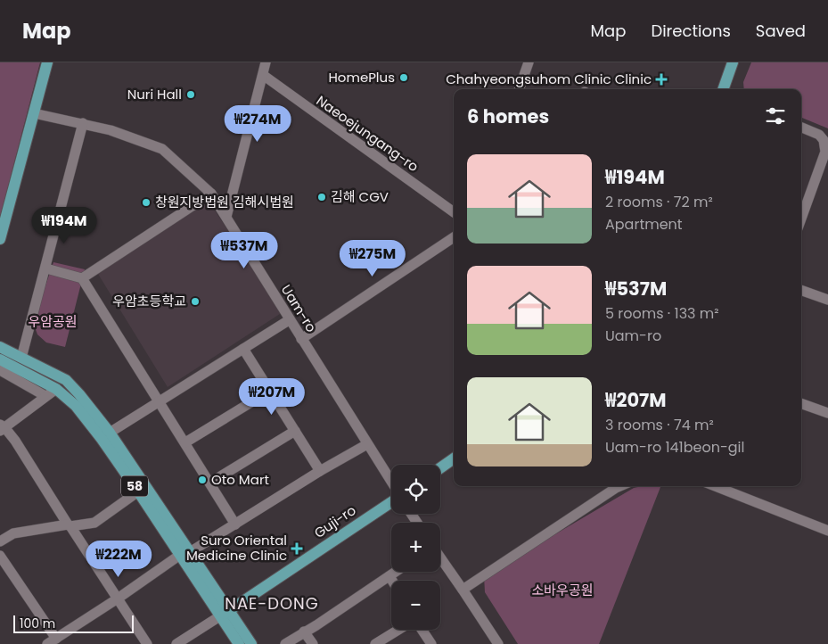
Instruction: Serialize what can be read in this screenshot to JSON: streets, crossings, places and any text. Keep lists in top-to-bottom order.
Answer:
{
  "streets": {
    "main road": ["58", "Guji-ro"],
    "street": ["Naeoejungang-ro", "Uam-ro"]
  },
  "crossings": [
    ["58", "Guji-ro"]
  ],
  "districts": ["NAE-DONG"],
  "parks": ["우암공원", "소바우공원"],
  "places": {
    "other": [
      "HomePlus",
      "Nuri Hall",
      "김해 CGV",
      "창원지방법원 김해시법원",
      "우암초등학교",
      "Oto Mart"
    ],
    "health": ["Chahyeongsuhom Clinic Clinic", "Suro Oriental Medicine Clinic"]
  },
  "scale_bar": "100 m",
  "page": {
    "header": "Map",
    "nav": ["Map", "Directions", "Saved"],
    "heading": "6 homes",
    "price": [
      "₩274M",
      "₩194M",
      "₩537M",
      "₩275M",
      "₩207M",
      "₩222M"
    ],
    "list": [
      {
        "name": "₩194M",
        "note": "2 rooms · 72 m² · Apartment"
      },
      {
        "name": "₩537M",
        "note": "5 rooms · 133 m² · Uam-ro"
      },
      {
        "name": "₩207M",
        "note": "3 rooms · 74 m² · Uam-ro 141beon-gil"
      }
    ],
    "map_buttons": ["+", "−"],
    "scale": "100 m"
  }
}
